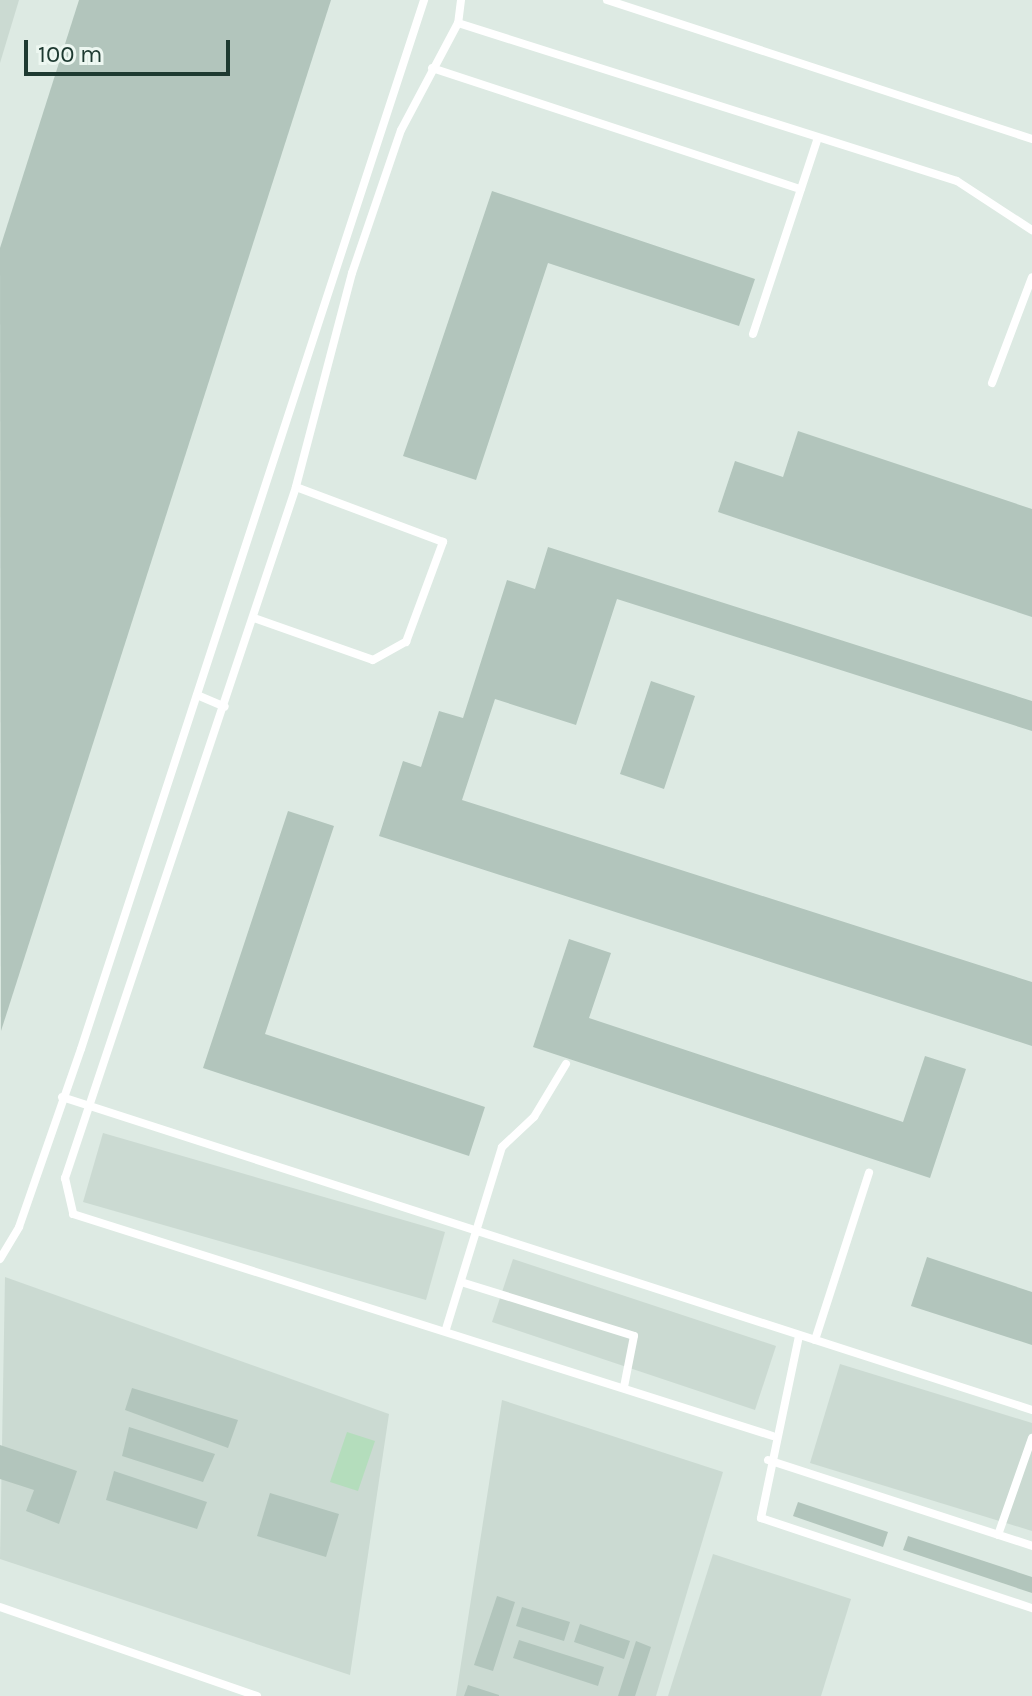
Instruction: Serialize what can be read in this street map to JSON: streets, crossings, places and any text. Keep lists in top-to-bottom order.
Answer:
{
  "scale_bar": "100 m"
}
